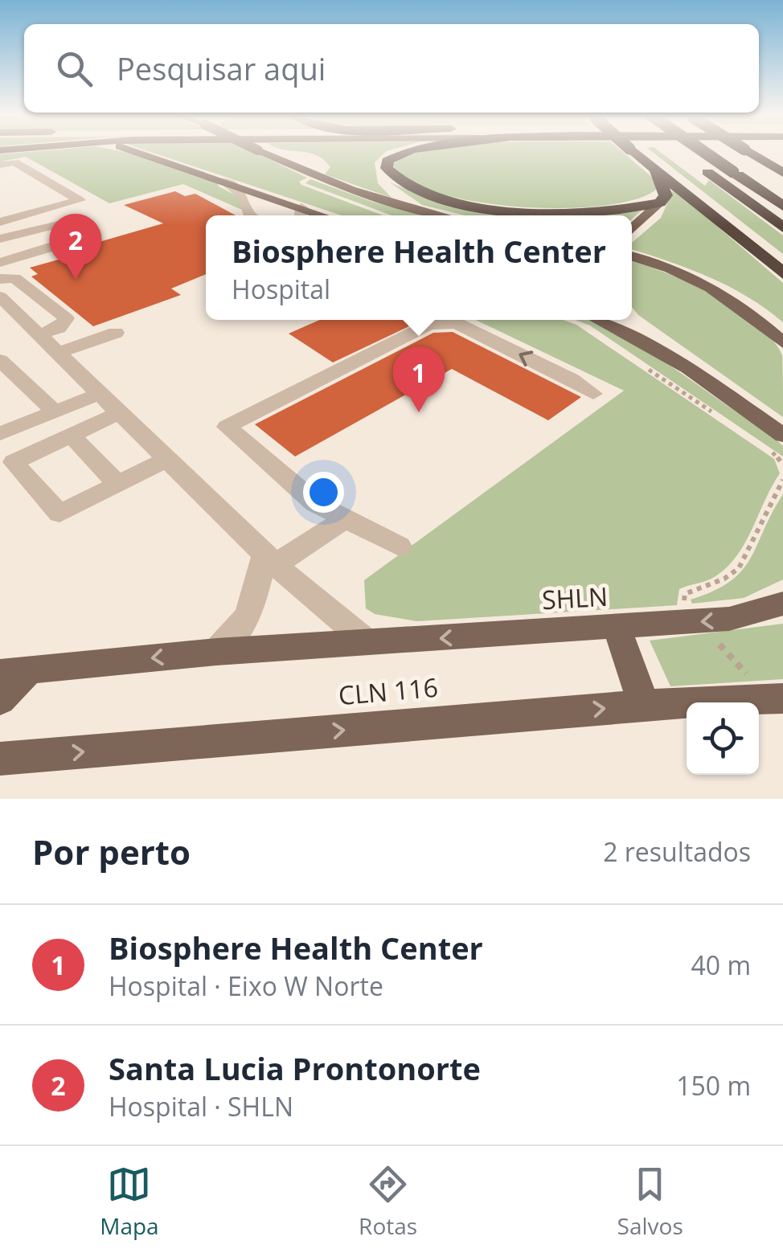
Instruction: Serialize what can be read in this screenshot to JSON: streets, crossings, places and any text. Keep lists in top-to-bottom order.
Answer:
{
  "streets": {
    "main road": ["SHLN", "CLN 116"]
  },
  "one_way": ["SHLN", "CLN 116"],
  "page": {
    "search": "Pesquisar aqui",
    "pins": ["2", "1"],
    "popup": ["Biosphere Health Center", "Hospital"],
    "heading": ["Por perto", "2 resultados"],
    "list": [
      {
        "mark": "1",
        "name": "Biosphere Health Center",
        "note": "Hospital · Eixo W Norte",
        "value": "40 m"
      },
      {
        "mark": "2",
        "name": "Santa Lucia Prontonorte",
        "note": "Hospital · SHLN",
        "value": "150 m"
      }
    ],
    "nav": ["Mapa", "Rotas", "Salvos"]
  }
}
